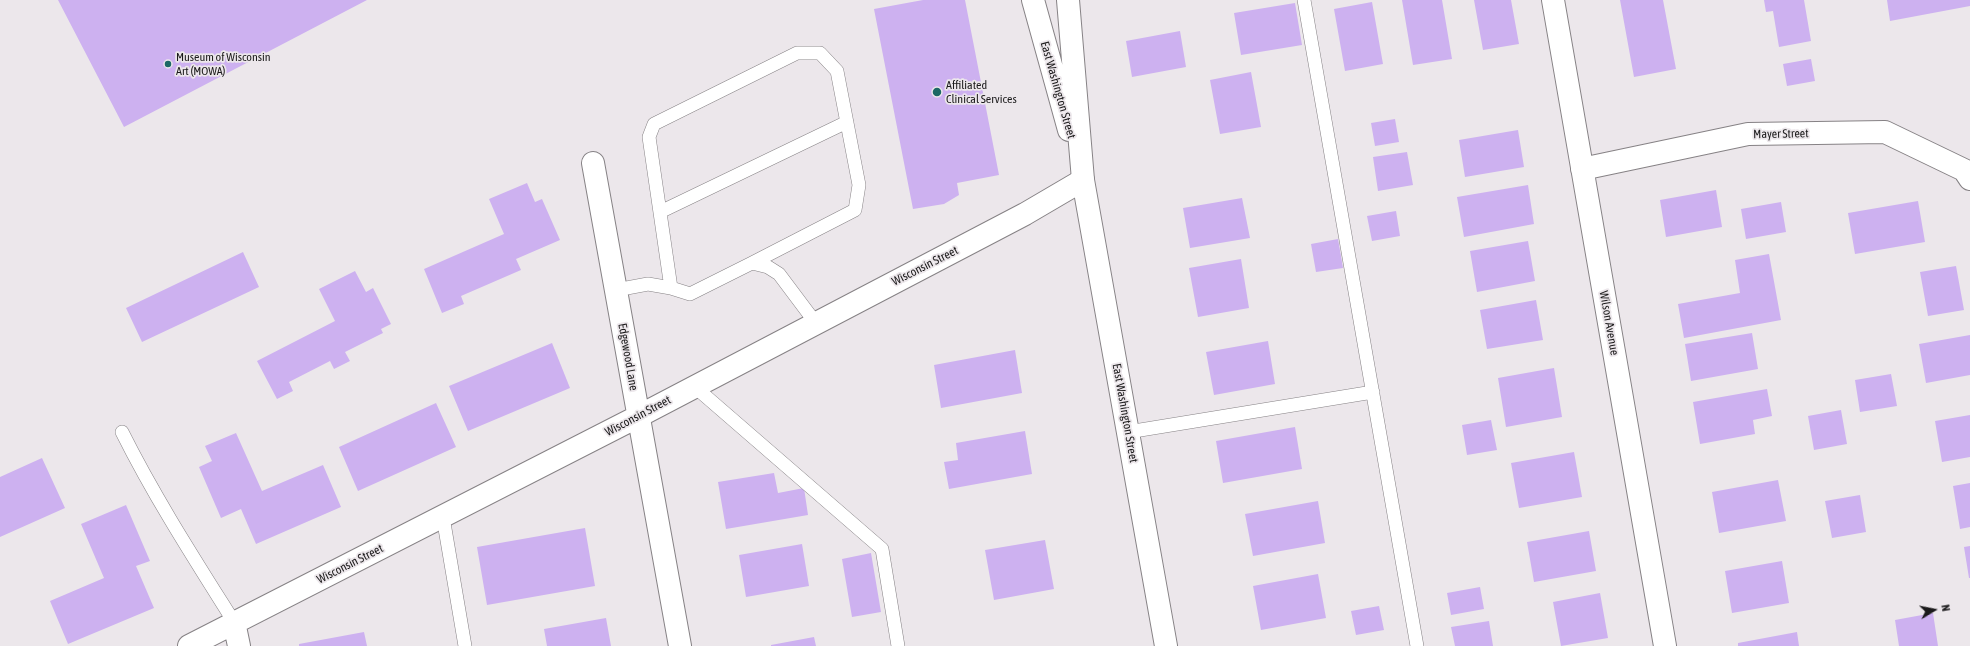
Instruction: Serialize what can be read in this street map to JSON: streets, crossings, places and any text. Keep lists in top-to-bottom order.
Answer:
{
  "streets": {
    "street": [
      "East Washington Street",
      "Mayer Street",
      "Wisconsin Street",
      "Wilson Avenue",
      "Edgewood Lane"
    ]
  },
  "crossings": [
    ["East Washington Street", "Wisconsin Street"],
    ["Mayer Street", "Wilson Avenue"],
    ["Wisconsin Street", "Edgewood Lane"]
  ],
  "places": ["Museum of Wisconsin Art (MOWA)", "Affiliated Clinical Services"],
  "north": "right"
}
